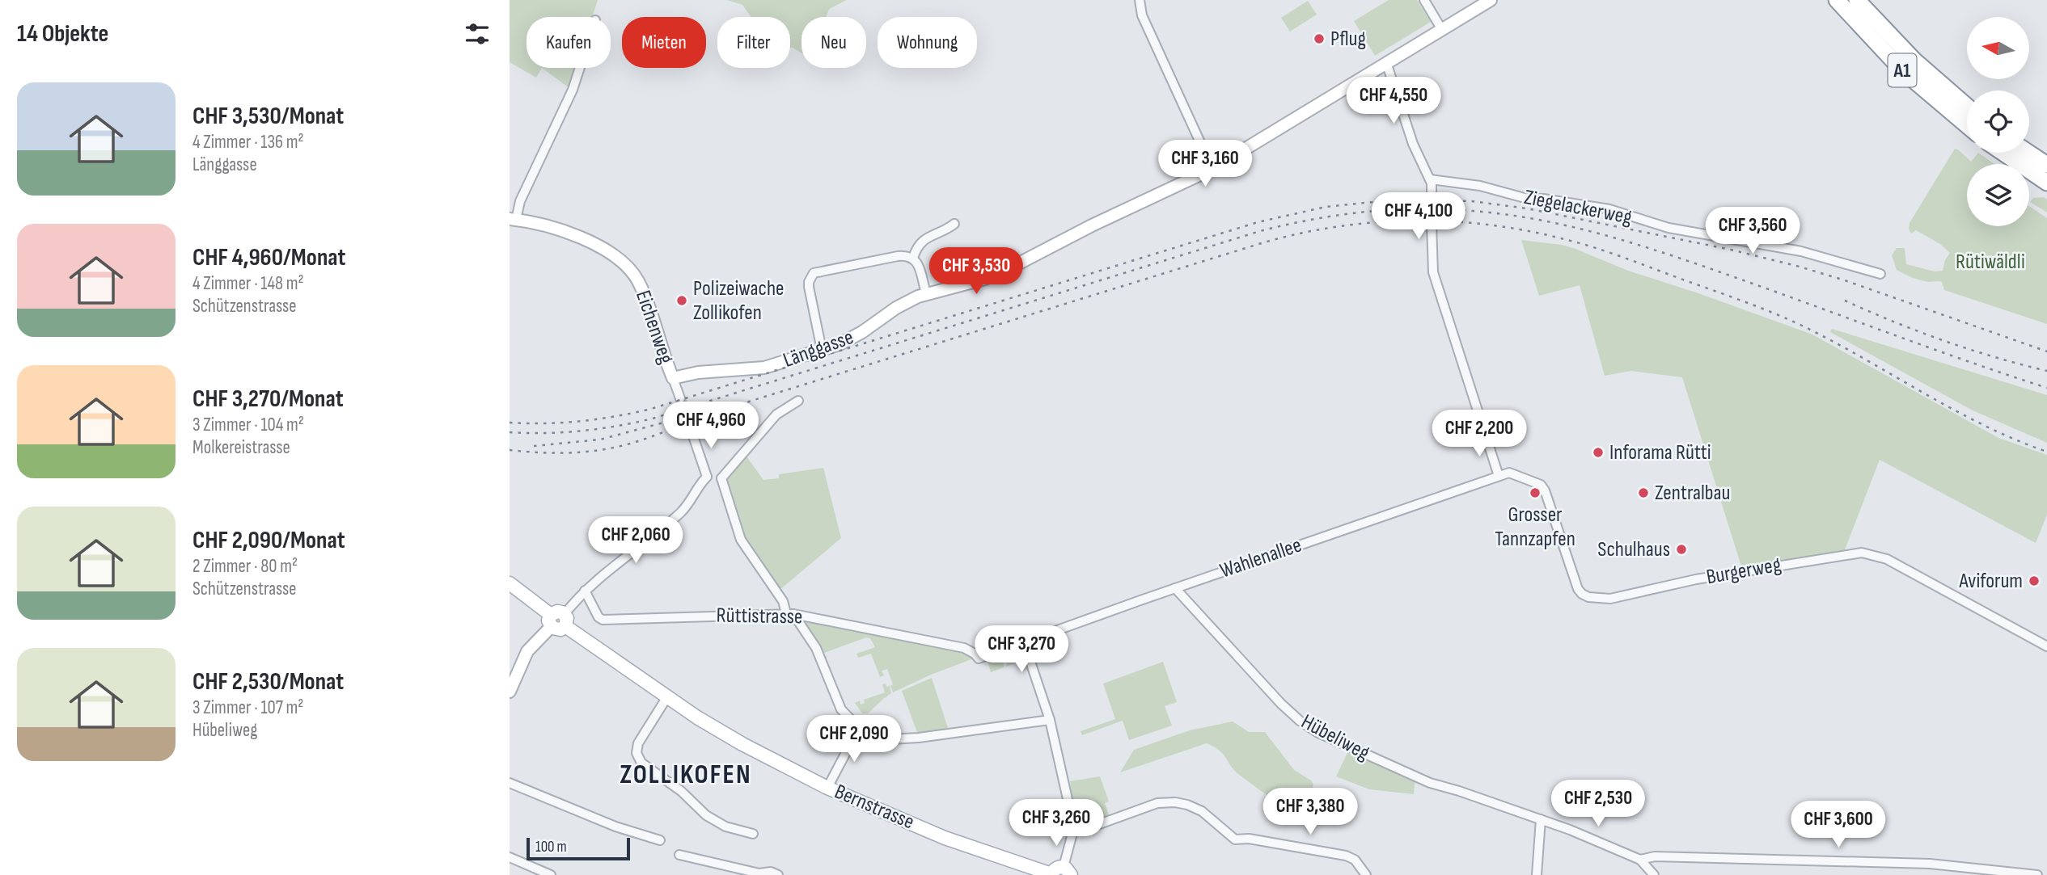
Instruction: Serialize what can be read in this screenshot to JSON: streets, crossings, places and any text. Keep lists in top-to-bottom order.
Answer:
{
  "streets": {
    "highway": ["A1"],
    "main road": ["Bernstrasse"],
    "street": [
      "Ziegelackerweg",
      "Eichenweg",
      "Länggasse",
      "Wahlenallee",
      "Burgerweg",
      "Rüttistrasse",
      "Hübeliweg"
    ]
  },
  "crossings": [
    ["Eichenweg", "Länggasse"],
    ["Wahlenallee", "Burgerweg"],
    ["Wahlenallee", "Rüttistrasse"],
    ["Wahlenallee", "Hübeliweg"]
  ],
  "districts": ["ZOLLIKOFEN"],
  "parks": ["Rütiwäldli"],
  "places": [
    "Pflug",
    "Polizeiwache Zollikofen",
    "Inforama Rütti",
    "Grosser Tannzapfen",
    "Zentralbau",
    "Schulhaus",
    "Aviforum"
  ],
  "scale_bar": "100 m",
  "north": "left",
  "page": {
    "heading": "14 Objekte",
    "chip": [
      "Kaufen",
      "Mieten",
      "Filter",
      "Neu",
      "Wohnung"
    ],
    "list": [
      {
        "name": "CHF 3,530/Monat",
        "note": "4 Zimmer · 136 m² · Länggasse"
      },
      {
        "name": "CHF 4,960/Monat",
        "note": "4 Zimmer · 148 m² · Schützenstrasse"
      },
      {
        "name": "CHF 3,270/Monat",
        "note": "3 Zimmer · 104 m² · Molkereistrasse"
      },
      {
        "name": "CHF 2,090/Monat",
        "note": "2 Zimmer · 80 m² · Schützenstrasse"
      },
      {
        "name": "CHF 2,530/Monat",
        "note": "3 Zimmer · 107 m² · Hübeliweg"
      }
    ],
    "price": [
      "CHF 4,550",
      "CHF 3,160",
      "CHF 4,100",
      "CHF 3,560",
      "CHF 3,530",
      "CHF 4,960",
      "CHF 2,200",
      "CHF 2,060",
      "CHF 3,270",
      "CHF 2,090",
      "CHF 2,530",
      "CHF 3,380",
      "CHF 3,260",
      "CHF 3,600"
    ],
    "scale": "100 m"
  }
}
